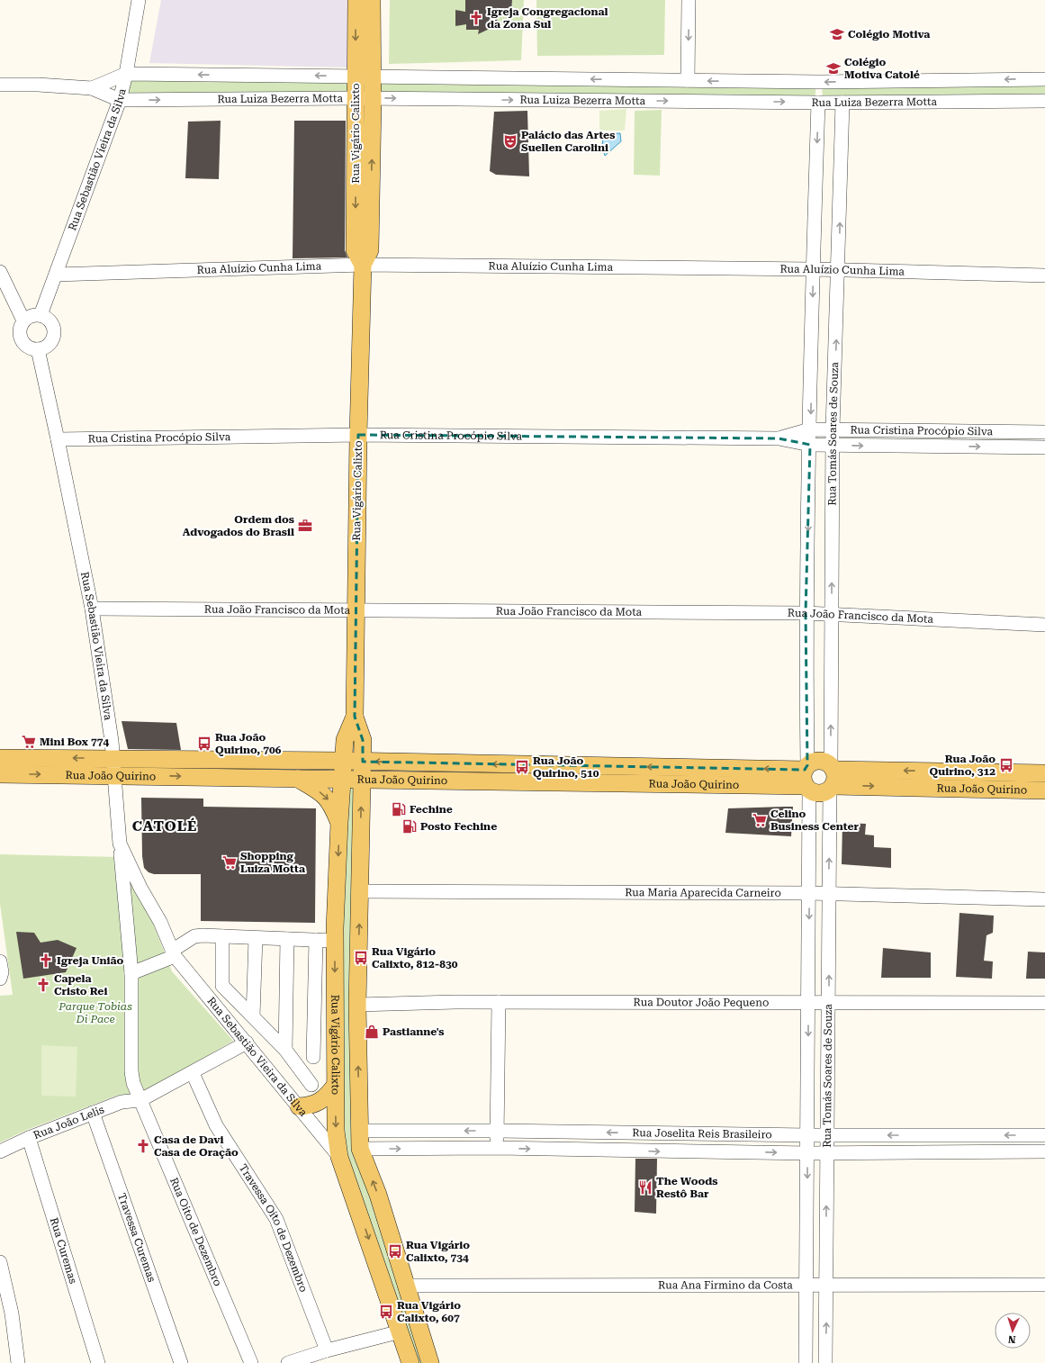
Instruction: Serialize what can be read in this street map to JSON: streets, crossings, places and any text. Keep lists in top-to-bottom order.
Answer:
{
  "streets": {
    "main road": ["Rua Vigário Calixto", "Rua João Quirino"],
    "street": [
      "Rua Luiza Bezerra Motta",
      "Rua Sebastião Vieira da Silva",
      "Rua Aluízio Cunha Lima",
      "Rua Cristina Procópio Silva",
      "Rua Tomás Soares de Souza",
      "Rua João Francisco da Mota",
      "Rua Maria Aparecida Carneiro",
      "Rua Doutor João Pequeno",
      "Rua João Lelis",
      "Rua Joselita Reis Brasileiro",
      "Travessa Oito de Dezembro",
      "Rua Oito de Dezembro",
      "Travessa Curemas",
      "Rua Curemas",
      "Rua Ana Firmino da Costa"
    ]
  },
  "crossings": [
    ["Rua Luiza Bezerra Motta", "Rua Vigário Calixto"],
    ["Rua Luiza Bezerra Motta", "Rua Sebastião Vieira da Silva"],
    ["Rua Luiza Bezerra Motta", "Rua Tomás Soares de Souza"],
    ["Rua Vigário Calixto", "Rua Sebastião Vieira da Silva"],
    ["Rua Vigário Calixto", "Rua Aluízio Cunha Lima"],
    ["Rua Vigário Calixto", "Rua Cristina Procópio Silva"],
    ["Rua Vigário Calixto", "Rua João Francisco da Mota"],
    ["Rua Vigário Calixto", "Rua João Quirino"],
    ["Rua Vigário Calixto", "Rua Maria Aparecida Carneiro"],
    ["Rua Vigário Calixto", "Rua Doutor João Pequeno"],
    ["Rua Vigário Calixto", "Rua Joselita Reis Brasileiro"],
    ["Rua Vigário Calixto", "Rua Ana Firmino da Costa"],
    ["Rua Sebastião Vieira da Silva", "Rua Aluízio Cunha Lima"],
    ["Rua Sebastião Vieira da Silva", "Rua Cristina Procópio Silva"],
    ["Rua Sebastião Vieira da Silva", "Rua João Francisco da Mota"],
    ["Rua Sebastião Vieira da Silva", "Rua João Quirino"],
    ["Rua Sebastião Vieira da Silva", "Rua Oito de Dezembro"],
    ["Rua Aluízio Cunha Lima", "Rua Tomás Soares de Souza"],
    ["Rua Cristina Procópio Silva", "Rua Tomás Soares de Souza"],
    ["Rua Tomás Soares de Souza", "Rua João Francisco da Mota"],
    ["Rua Tomás Soares de Souza", "Rua João Quirino"],
    ["Rua Tomás Soares de Souza", "Rua Maria Aparecida Carneiro"],
    ["Rua Tomás Soares de Souza", "Rua Doutor João Pequeno"],
    ["Rua Tomás Soares de Souza", "Rua Joselita Reis Brasileiro"],
    ["Rua Tomás Soares de Souza", "Rua Ana Firmino da Costa"],
    ["Rua João Lelis", "Rua Oito de Dezembro"],
    ["Rua João Lelis", "Travessa Curemas"],
    ["Rua João Lelis", "Rua Curemas"]
  ],
  "districts": ["CATOLÉ"],
  "parks": ["Parque Tobias Di Pace"],
  "places": {
    "church": [
      "Igreja Congregacional da Zona Sul",
      "Igreja União",
      "Capela Cristo Rei",
      "Casa de Davi Casa de Oração"
    ],
    "school or university": ["Colégio Motiva", "Colégio Motiva Catolé"],
    "theatre": ["Palácio das Artes Suellen Carolini"],
    "office": ["Ordem dos Advogados do Brasil"],
    "supermarket": ["Mini Box 774", "Celino Business Center", "Shopping Luiza Motta"],
    "bus stop": [
      "Rua João Quirino, 706",
      "Rua João Quirino, 312",
      "Rua João Quirino, 510",
      "Rua Vigário Calixto, 812-830",
      "Rua Vigário Calixto, 734",
      "Rua Vigário Calixto, 607"
    ],
    "fuel station": ["Fechine", "Posto Fechine"],
    "shop": ["Pastianne's"],
    "restaurant": ["The Woods Restô Bar"]
  },
  "north": "bottom"
}
